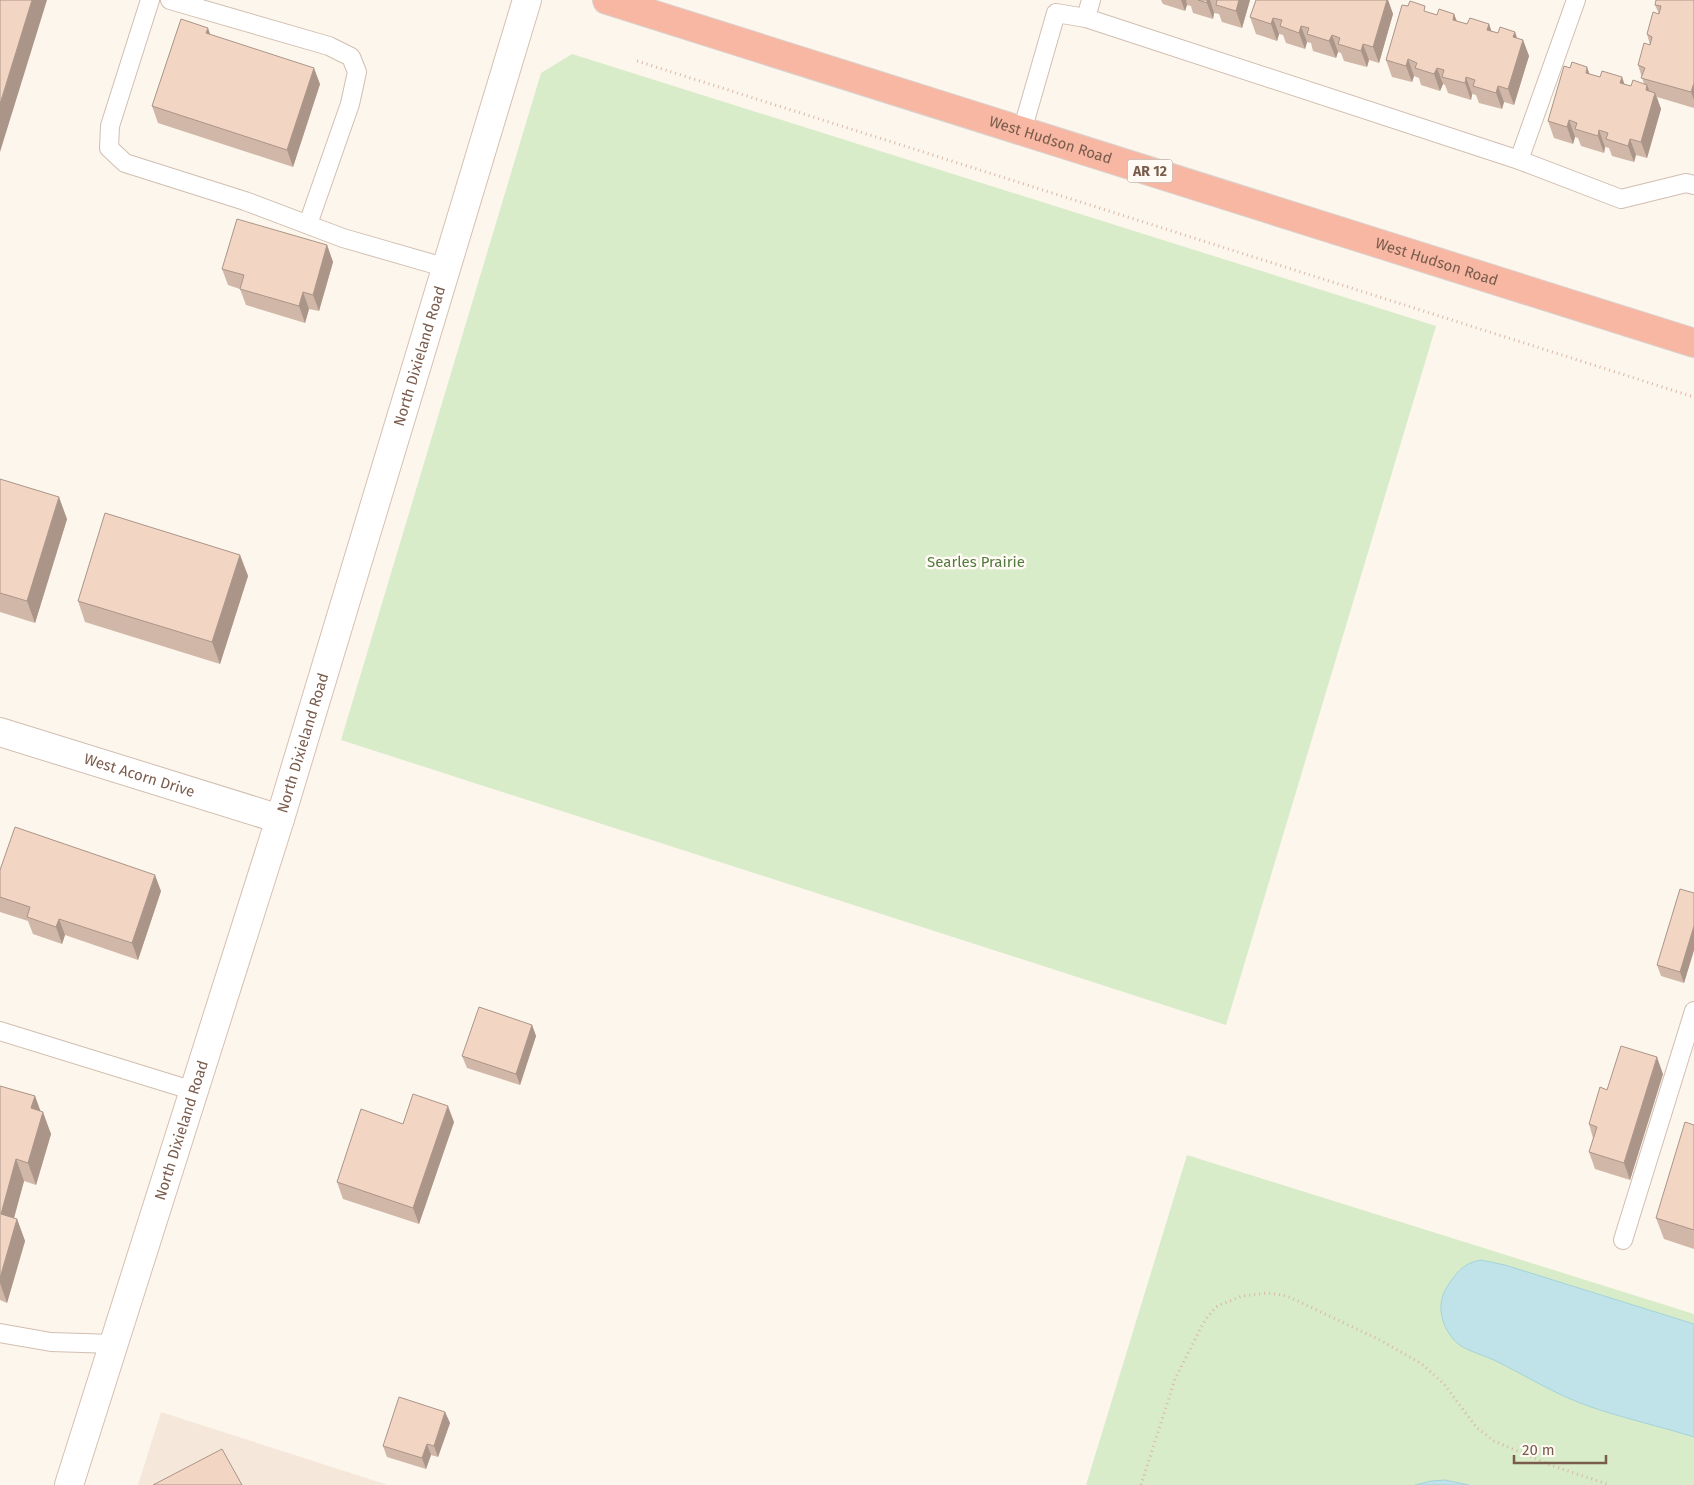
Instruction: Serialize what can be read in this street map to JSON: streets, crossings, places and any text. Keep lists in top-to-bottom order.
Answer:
{
  "streets": {
    "highway": ["West Hudson Road", "AR 12"],
    "street": ["North Dixieland Road", "West Acorn Drive"]
  },
  "crossings": [
    ["North Dixieland Road", "West Acorn Drive"]
  ],
  "parks": ["Searles Prairie"],
  "scale_bar": "20 m"
}
